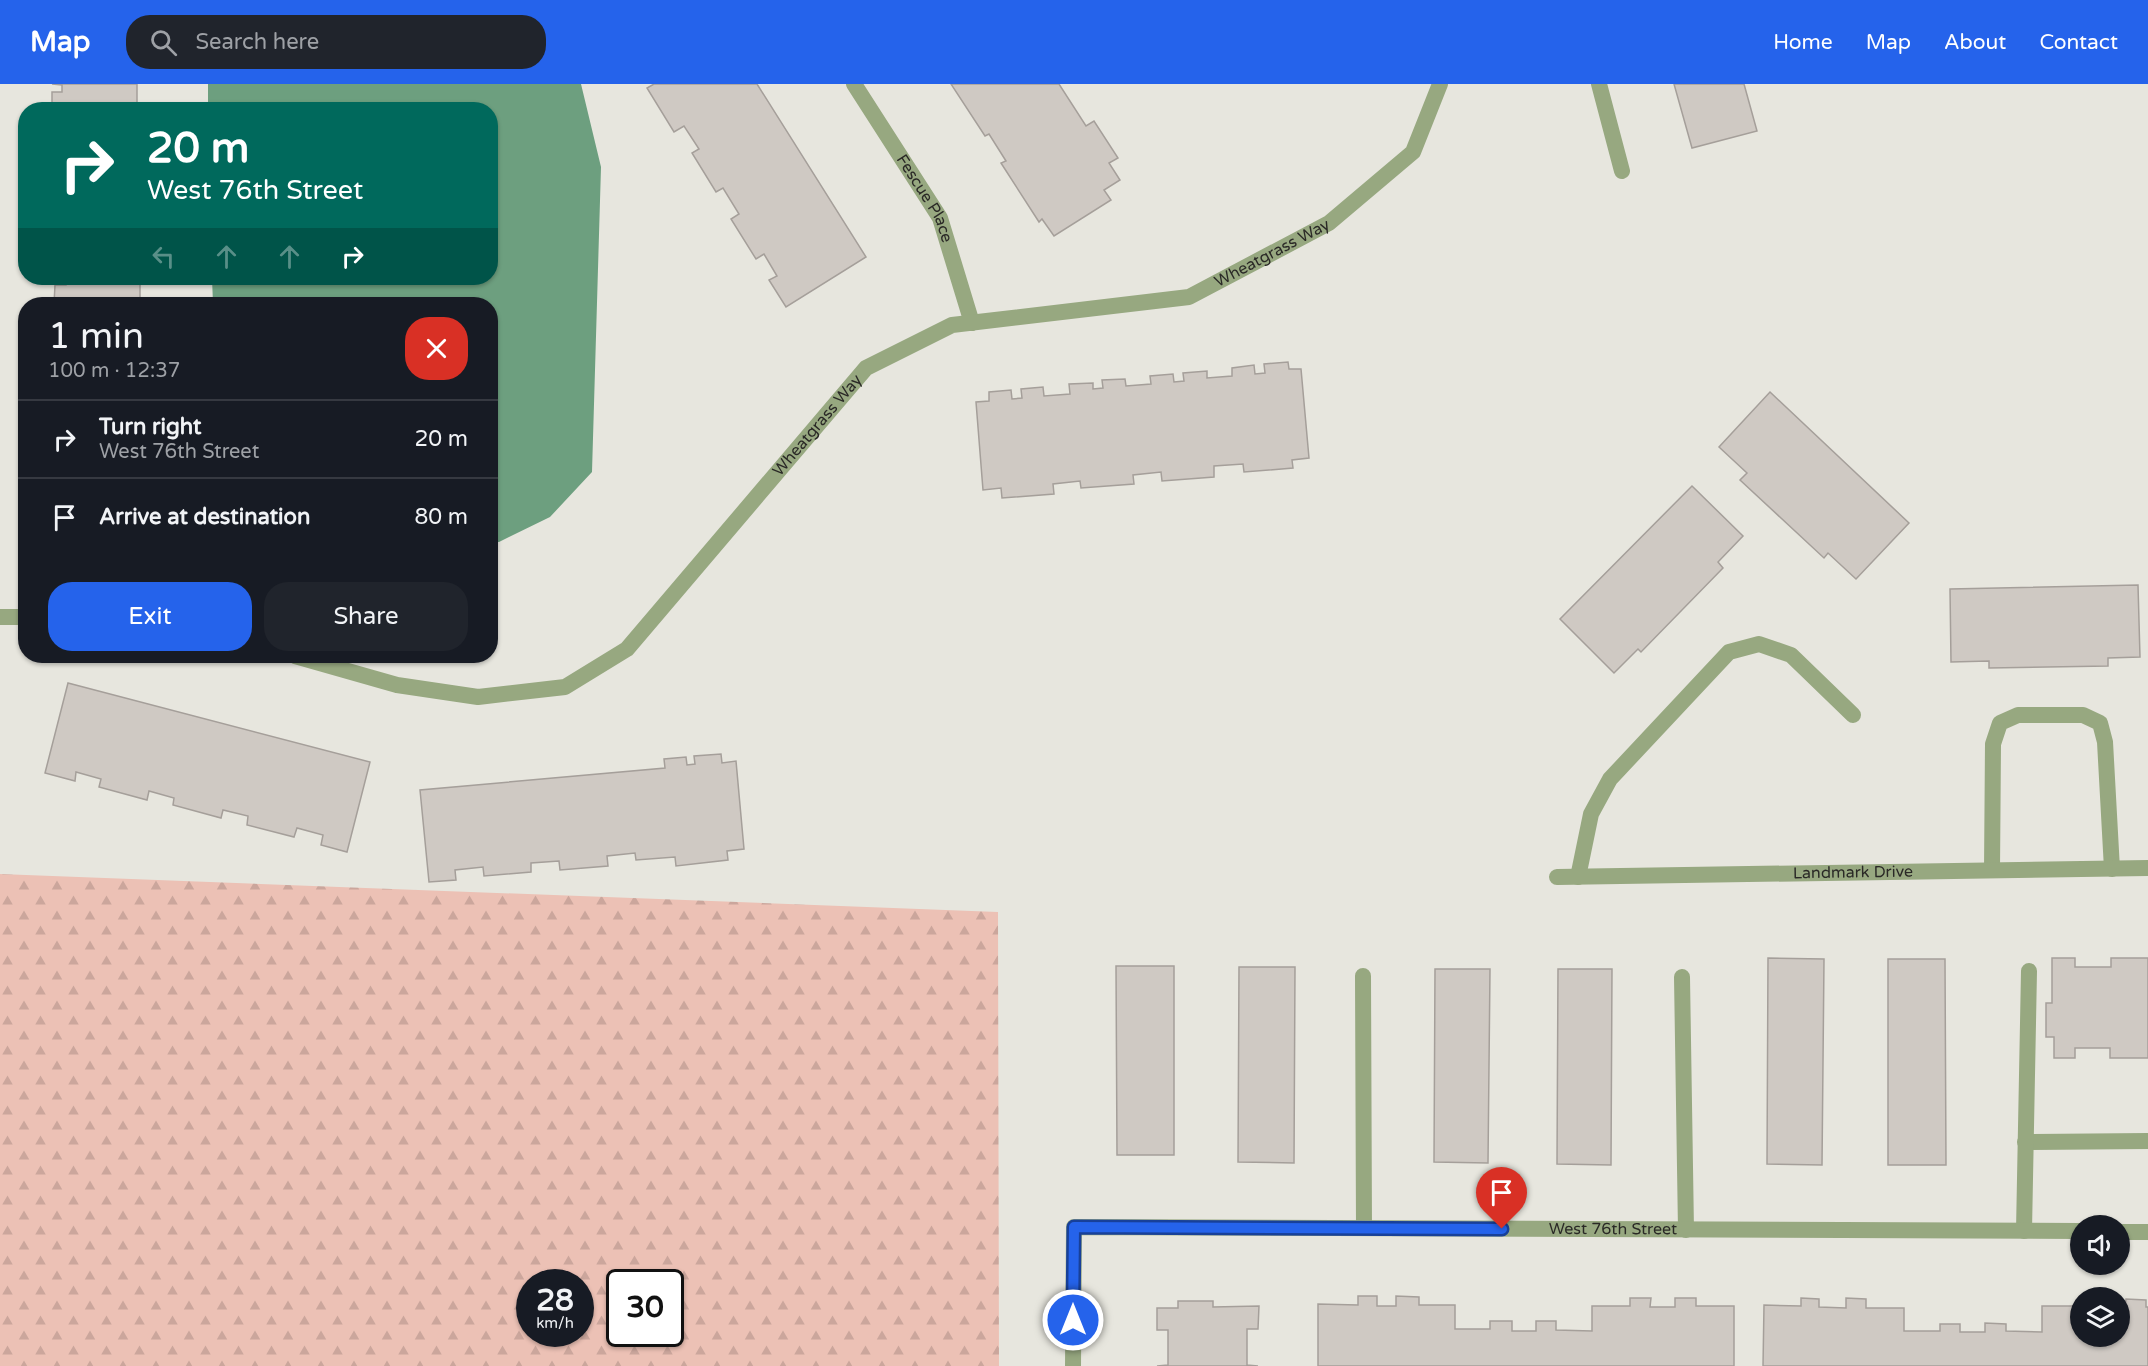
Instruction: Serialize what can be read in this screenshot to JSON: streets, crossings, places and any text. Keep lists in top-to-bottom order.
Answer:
{
  "streets": {
    "street": [
      "Fescue Place",
      "Wheatgrass Way",
      "Landmark Drive",
      "West 76th Street"
    ]
  },
  "crossings": [
    ["Fescue Place", "Wheatgrass Way"]
  ],
  "page": {
    "header": "Map",
    "search": "Search here",
    "nav": [
      "Home",
      "Map",
      "About",
      "Contact"
    ],
    "turn": ["20 m", "West 76th Street"],
    "heading": ["1 min", "100 m · 12:37"],
    "list": [
      {
        "name": "Turn right",
        "note": "West 76th Street",
        "value": "20 m"
      },
      {
        "name": "Arrive at destination",
        "value": "80 m"
      }
    ],
    "buttons": ["Exit", "Share"],
    "speed": "28 km/h",
    "limit": "30"
  }
}
